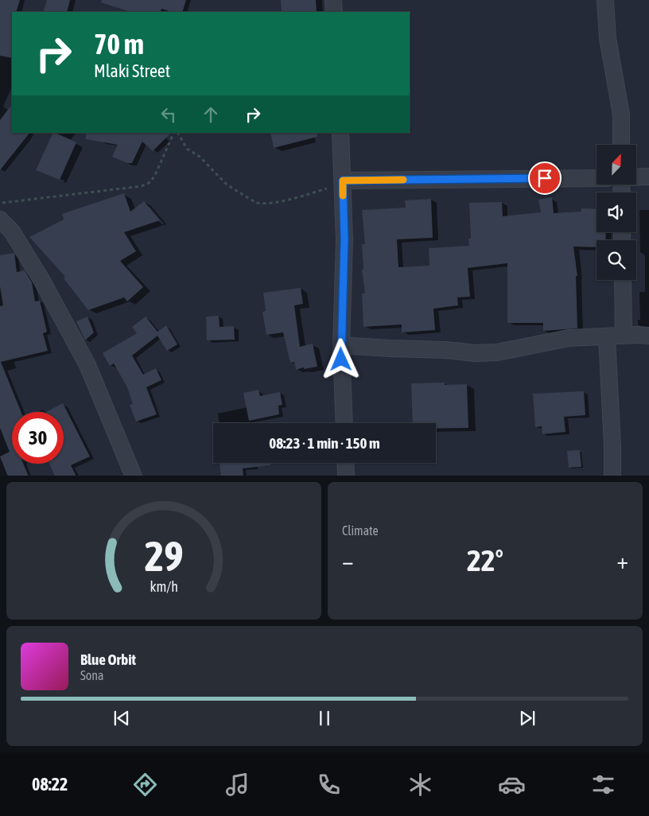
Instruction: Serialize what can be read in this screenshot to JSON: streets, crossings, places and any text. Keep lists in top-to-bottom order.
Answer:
{
  "north": "top right",
  "page": {
    "turn": ["70 m", "Mlaki Street"],
    "limit": "30",
    "trip": "08:23 · 1 min · 150 m",
    "tile": "Climate",
    "heat": ["−", "22°", "+"],
    "song": ["Blue Orbit", "Sona"],
    "tabs": "08:22",
    "gauge": ["29", "km/h"]
  }
}
